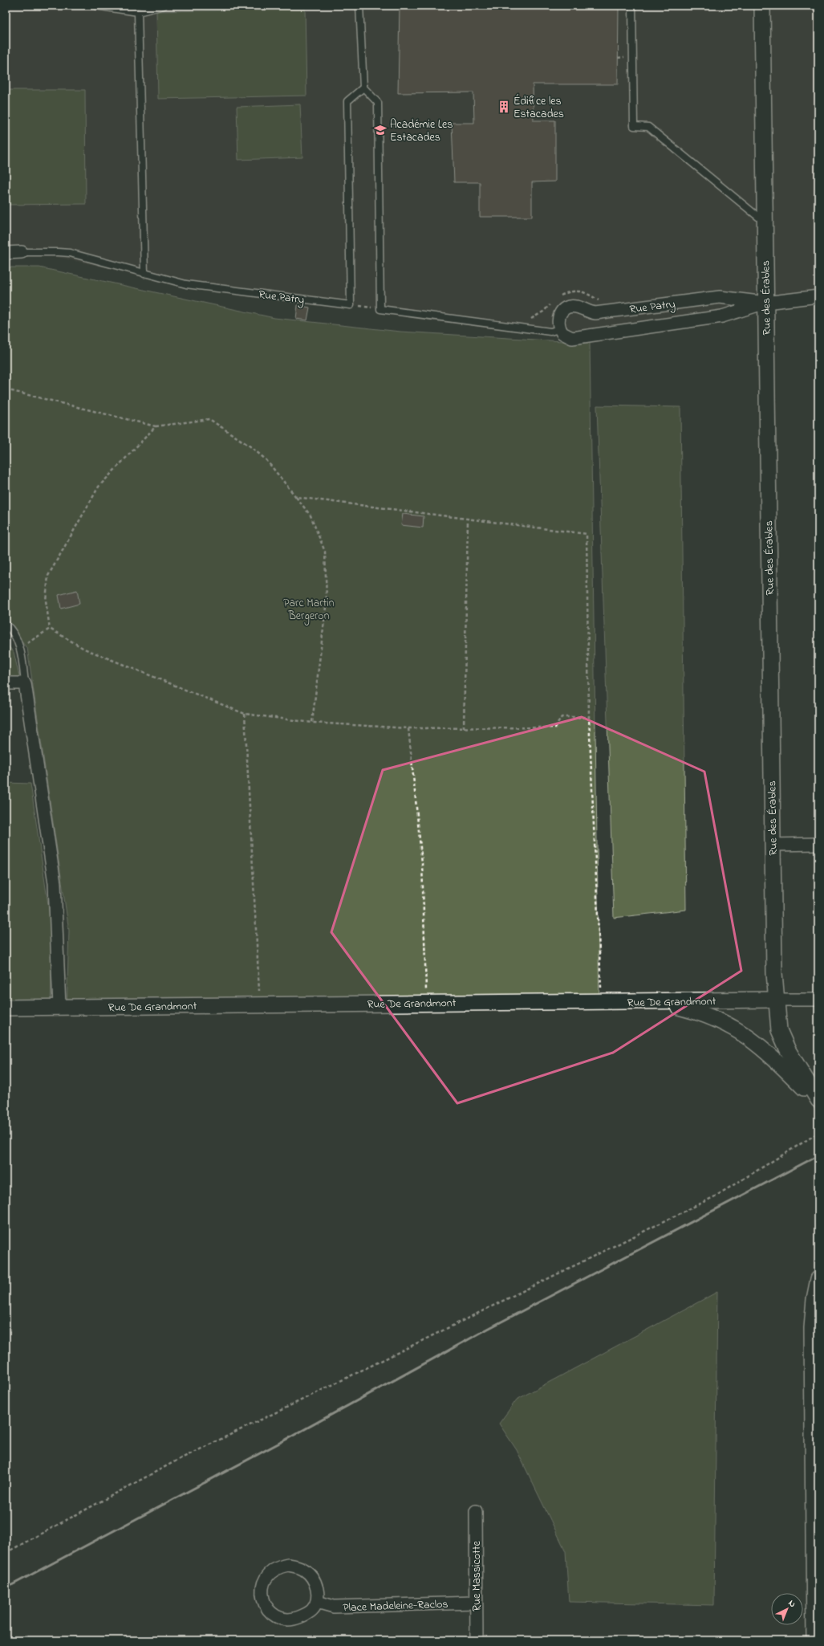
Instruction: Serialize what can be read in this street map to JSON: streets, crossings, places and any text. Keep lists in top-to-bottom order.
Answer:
{
  "streets": {
    "street": [
      "Rue Patry",
      "Rue des Érables",
      "Rue De Grandmont",
      "Rue Massicotte",
      "Place Madeleine-Raclos"
    ]
  },
  "crossings": [
    ["Rue Patry", "Rue des Érables"],
    ["Rue des Érables", "Rue De Grandmont"],
    ["Rue Massicotte", "Place Madeleine-Raclos"]
  ],
  "parks": ["Parc Martin Bergeron"],
  "places": {
    "building": ["Édifice les Estacades"],
    "school or university": ["Académie Les Estacades"]
  },
  "north": "top right"
}
